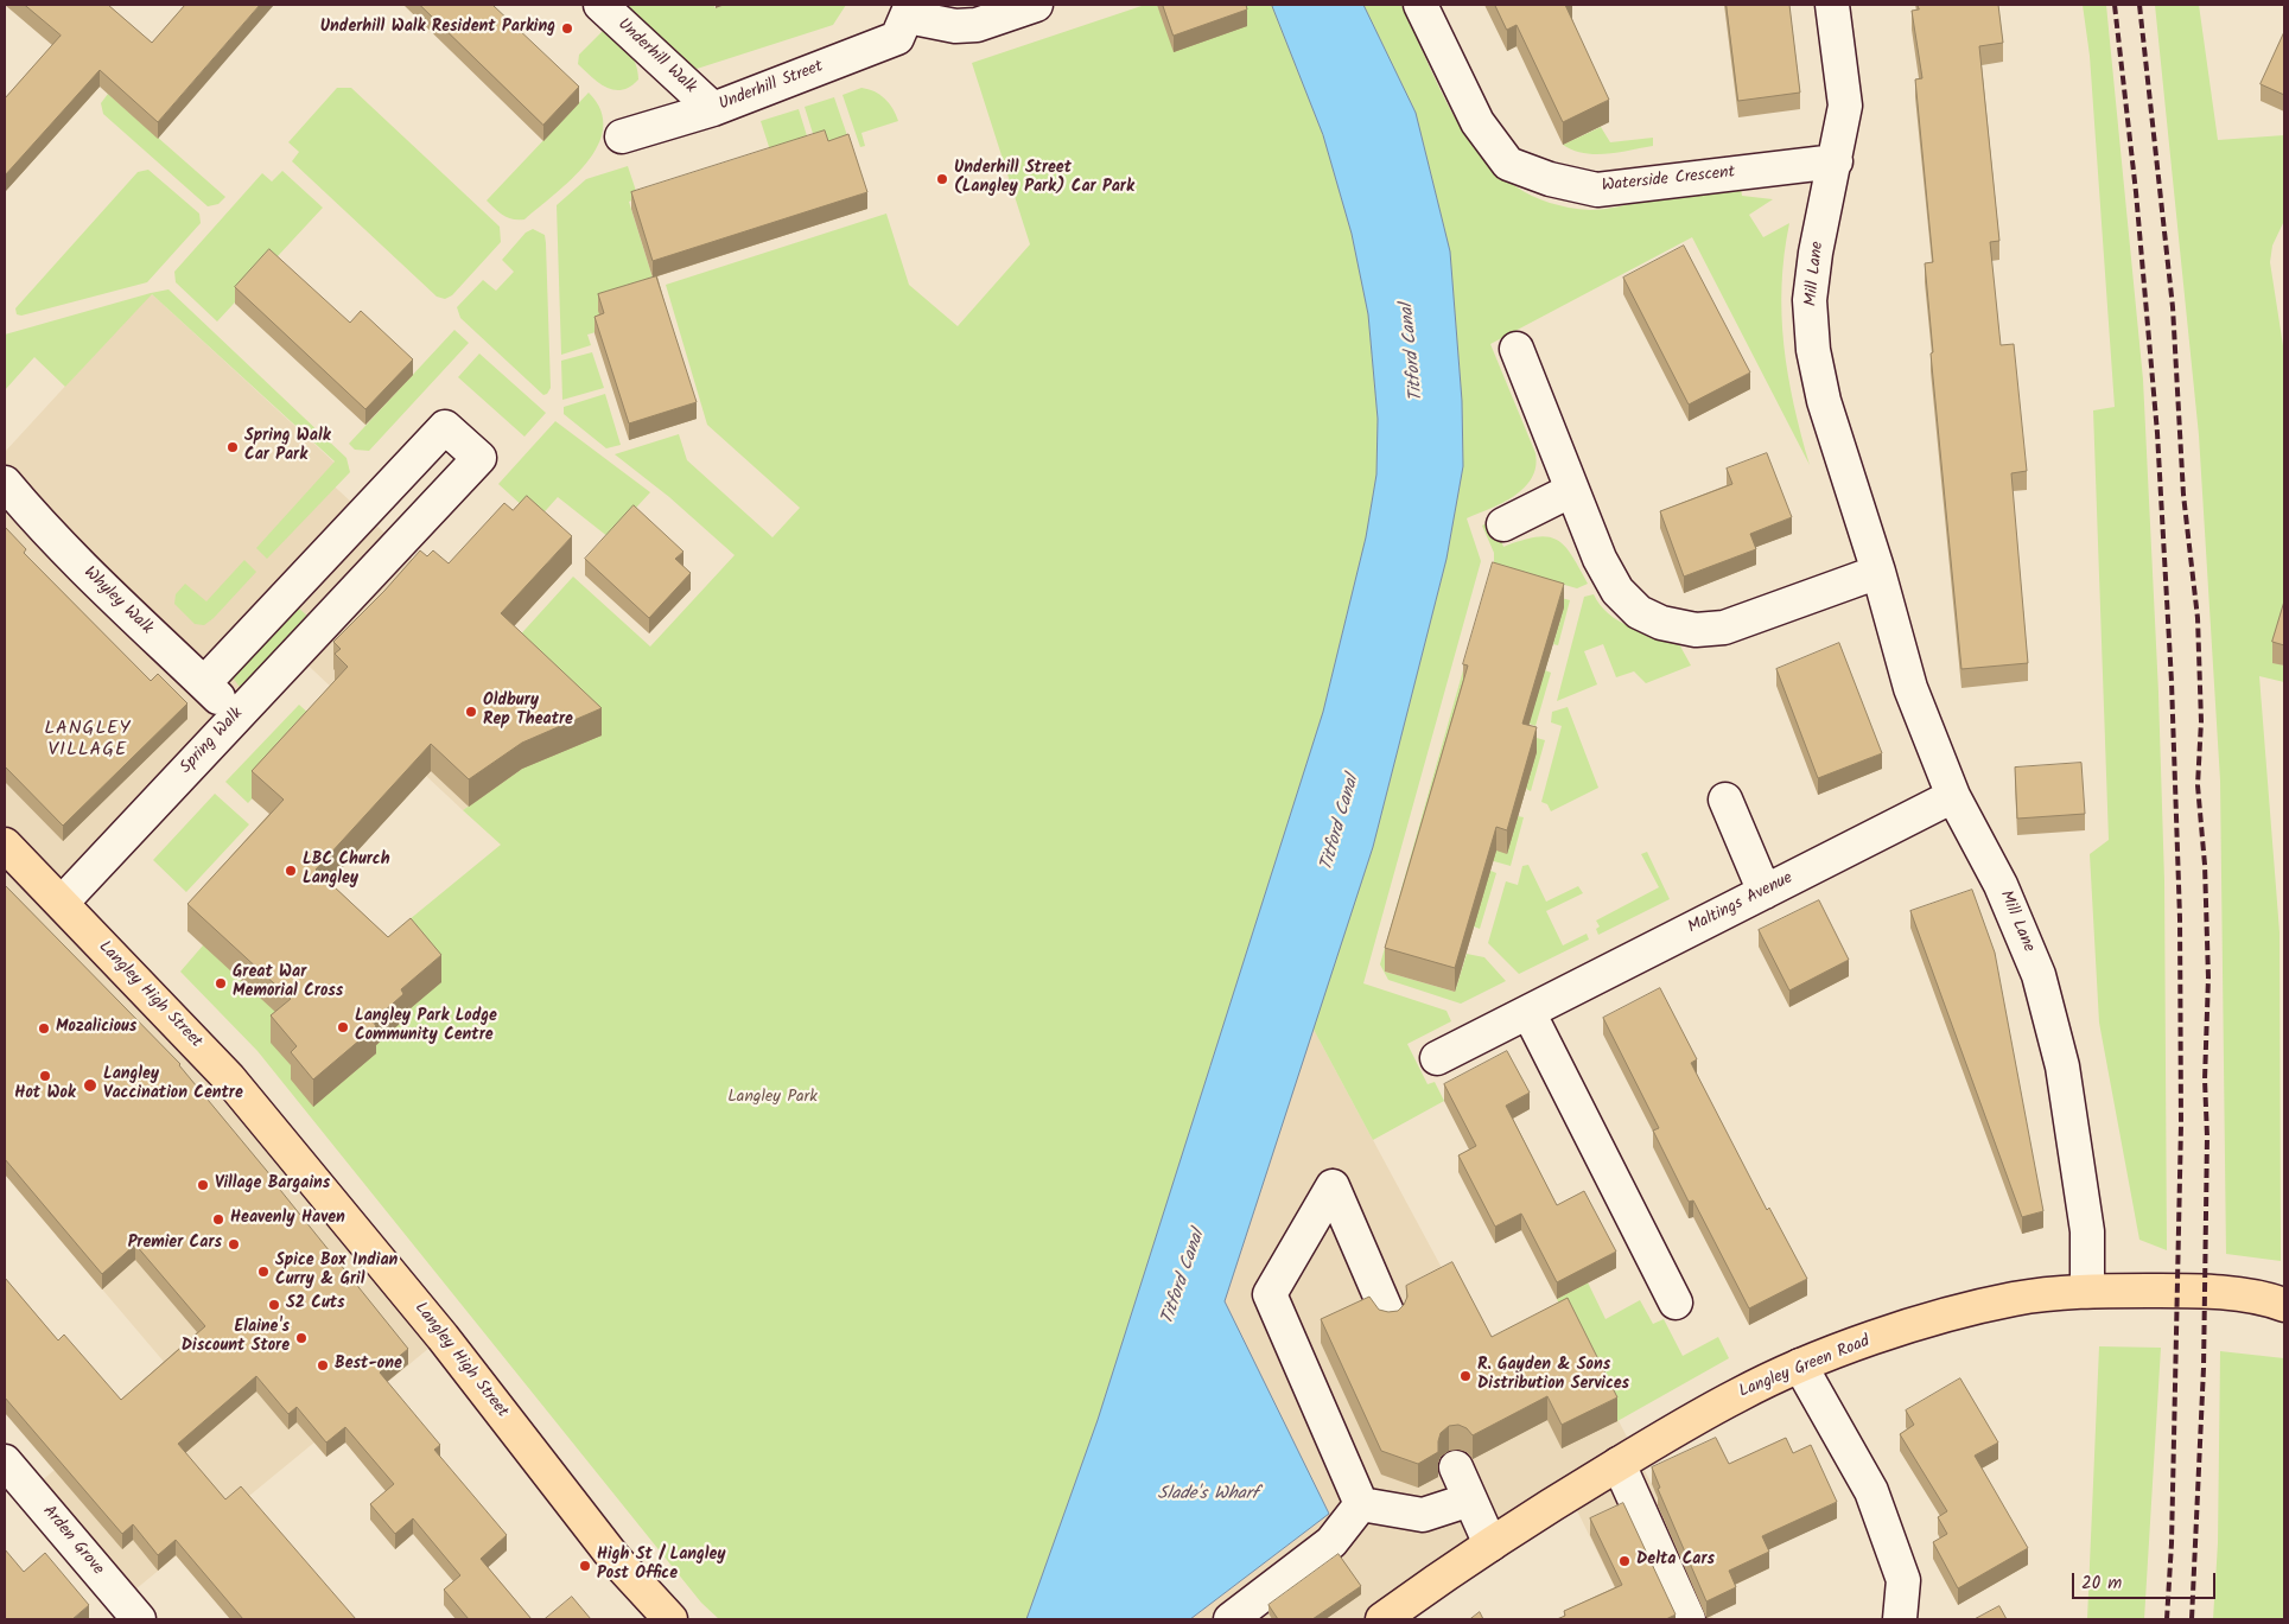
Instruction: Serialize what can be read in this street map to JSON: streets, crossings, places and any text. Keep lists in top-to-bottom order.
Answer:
{
  "streets": {
    "main road": ["Langley High Street", "Langley Green Road"],
    "street": [
      "Underhill Walk",
      "Underhill Street",
      "Waterside Crescent",
      "Mill Lane",
      "Whyley Walk",
      "Spring Walk",
      "Maltings Avenue",
      "Arden Grove"
    ]
  },
  "crossings": [
    ["Underhill Walk", "Underhill Street"],
    ["Waterside Crescent", "Mill Lane"],
    ["Mill Lane", "Maltings Avenue"],
    ["Mill Lane", "Langley Green Road"],
    ["Whyley Walk", "Spring Walk"],
    ["Spring Walk", "Langley High Street"]
  ],
  "districts": ["LANGLEY VILLAGE"],
  "water": ["Titford Canal", "Slade's Wharf"],
  "parks": ["Langley Park"],
  "places": [
    "Underhill Walk Resident Parking",
    "Underhill Street (Langley Park) Car Park",
    "Spring Walk Car Park",
    "Oldbury Rep Theatre",
    "LBC Church Langley",
    "Great War Memorial Cross",
    "Langley Park Lodge Community Centre",
    "Mozalicious",
    "Hot Wok",
    "Langley Vaccination Centre",
    "Village Bargains",
    "Heavenly Haven",
    "Premier Cars",
    "Spice Box Indian Curry & Gril",
    "S2 Cuts",
    "Elaine's Discount Store",
    "Best-one",
    "R. Gayden & Sons Distribution Services",
    "Delta Cars",
    "High St / Langley Post Office"
  ],
  "scale_bar": "20 m"
}
